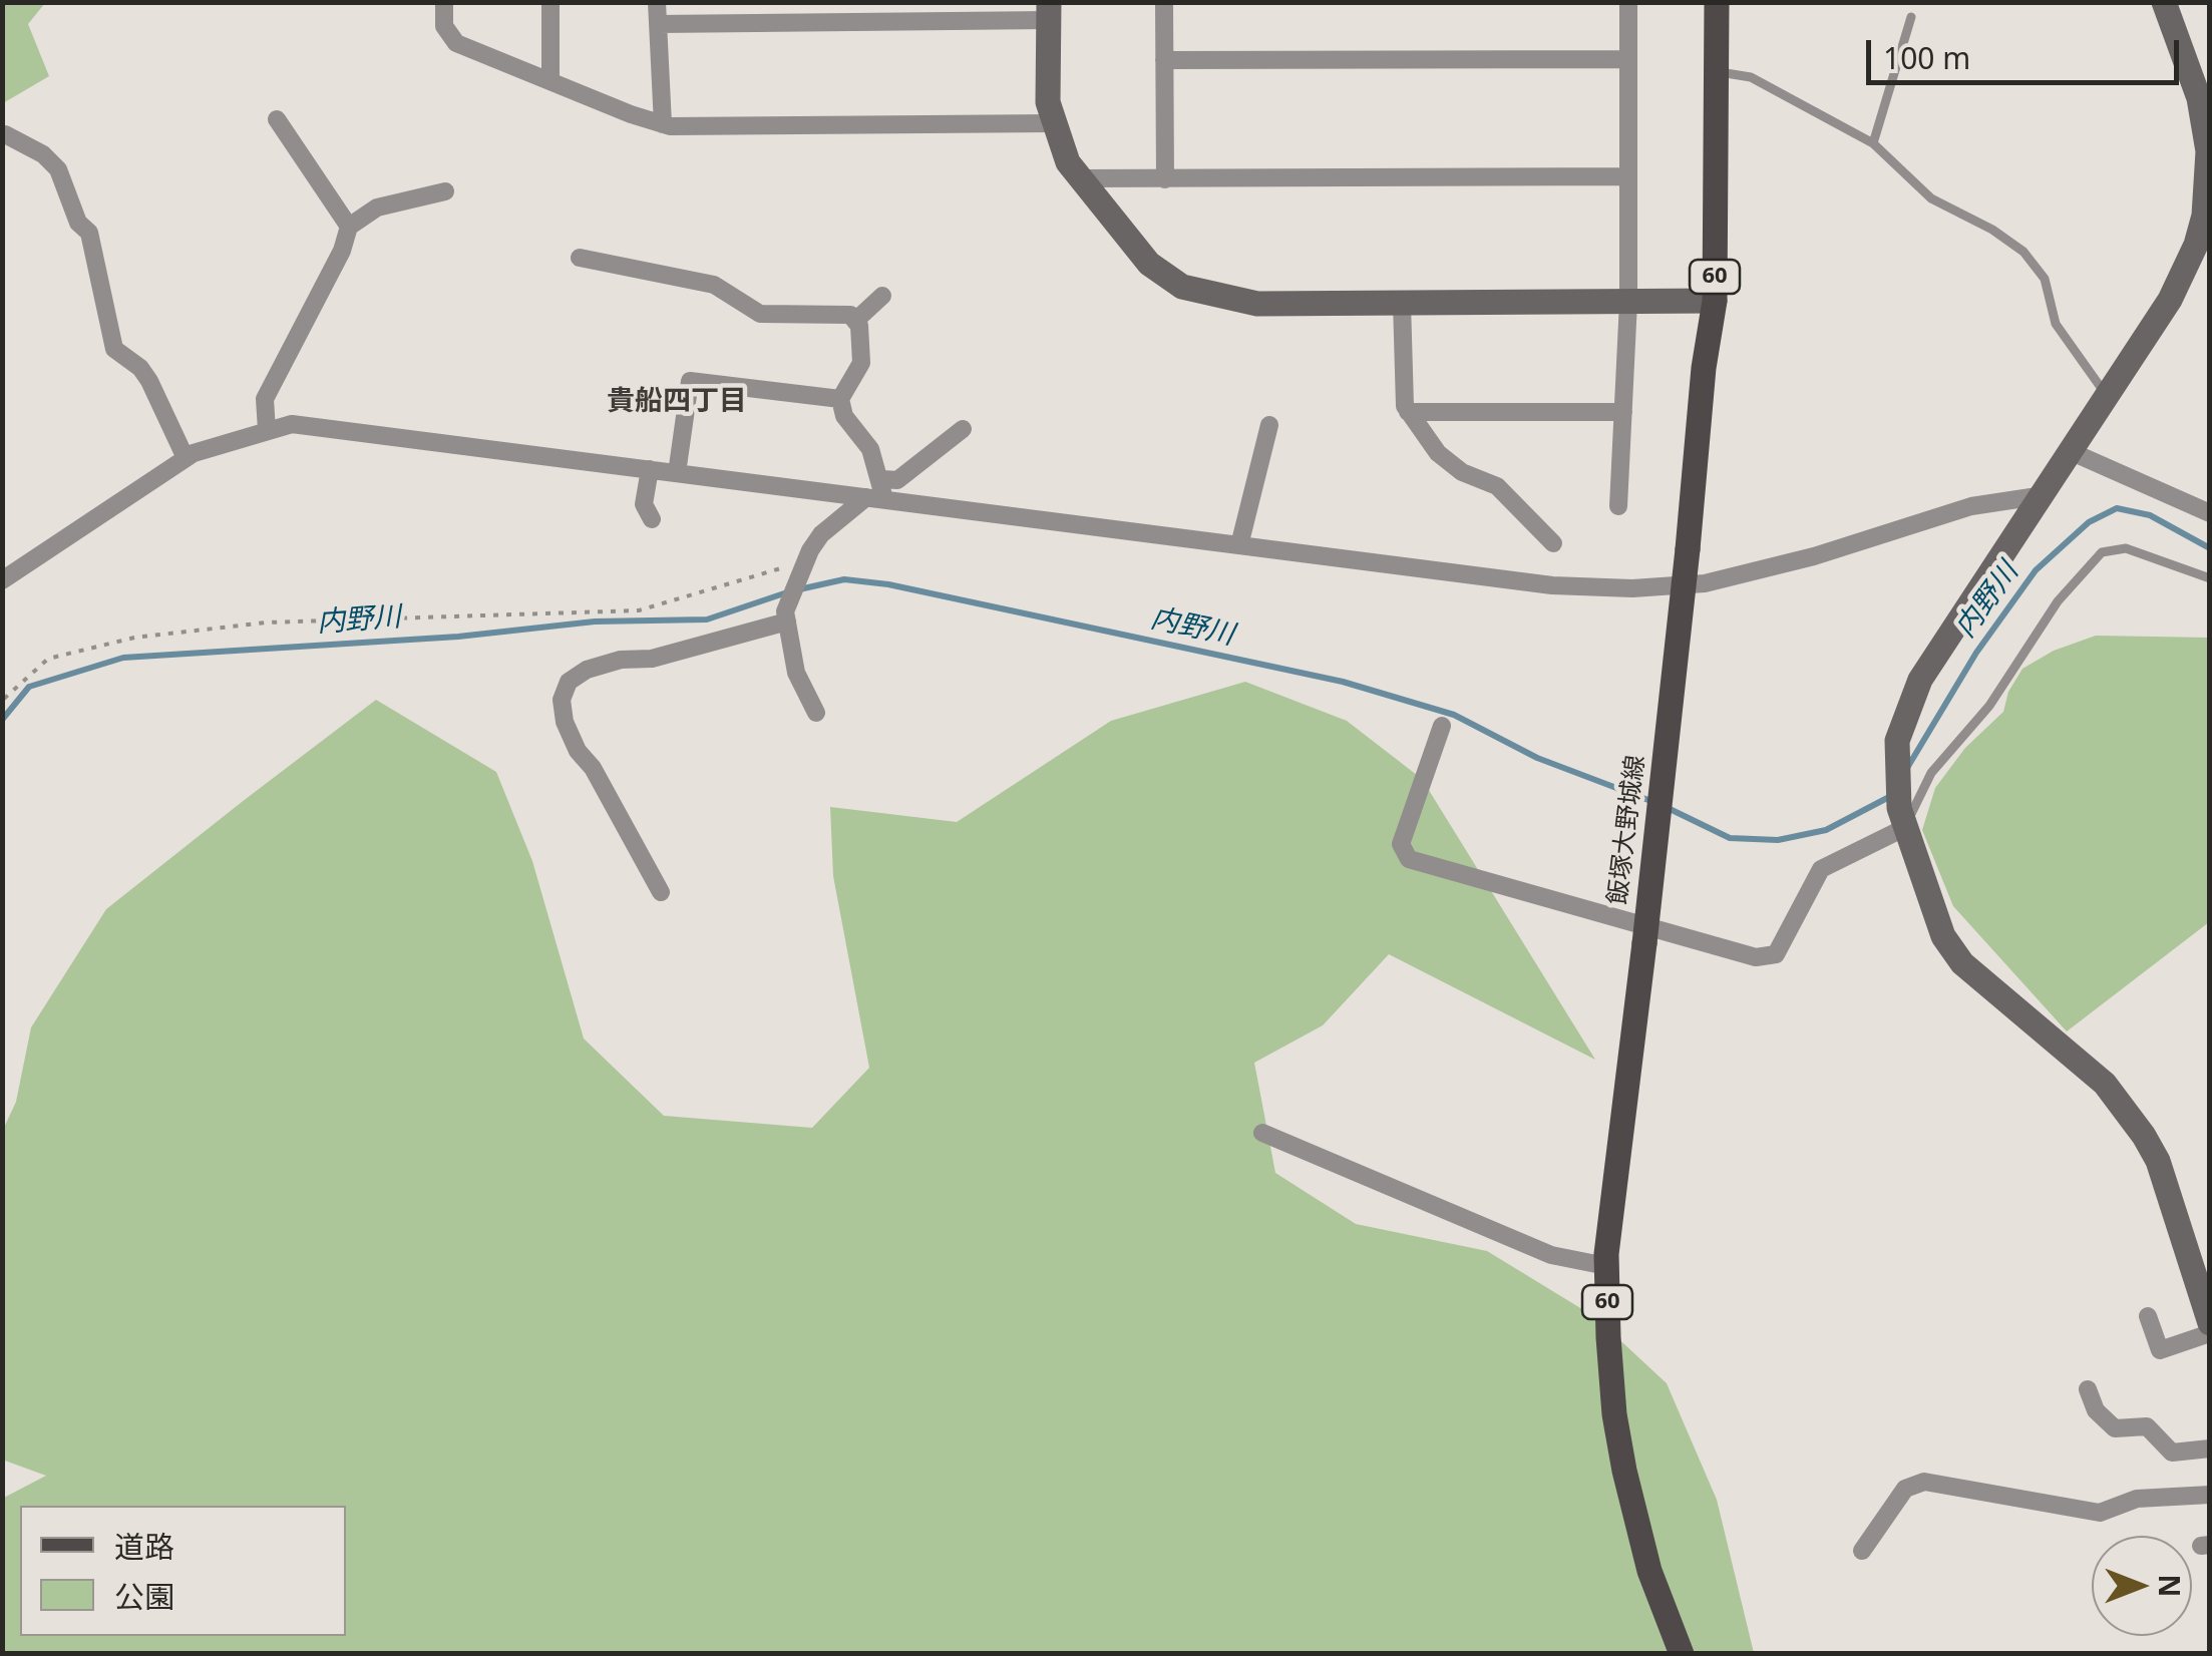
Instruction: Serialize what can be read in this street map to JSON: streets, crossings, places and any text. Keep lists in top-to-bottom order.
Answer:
{
  "streets": {
    "main road": ["60", "飯塚大野城線"]
  },
  "districts": ["貴船四丁目"],
  "water": ["内野川"],
  "legend": ["道路", "公園"],
  "scale_bar": "100 m",
  "north": "right"
}
